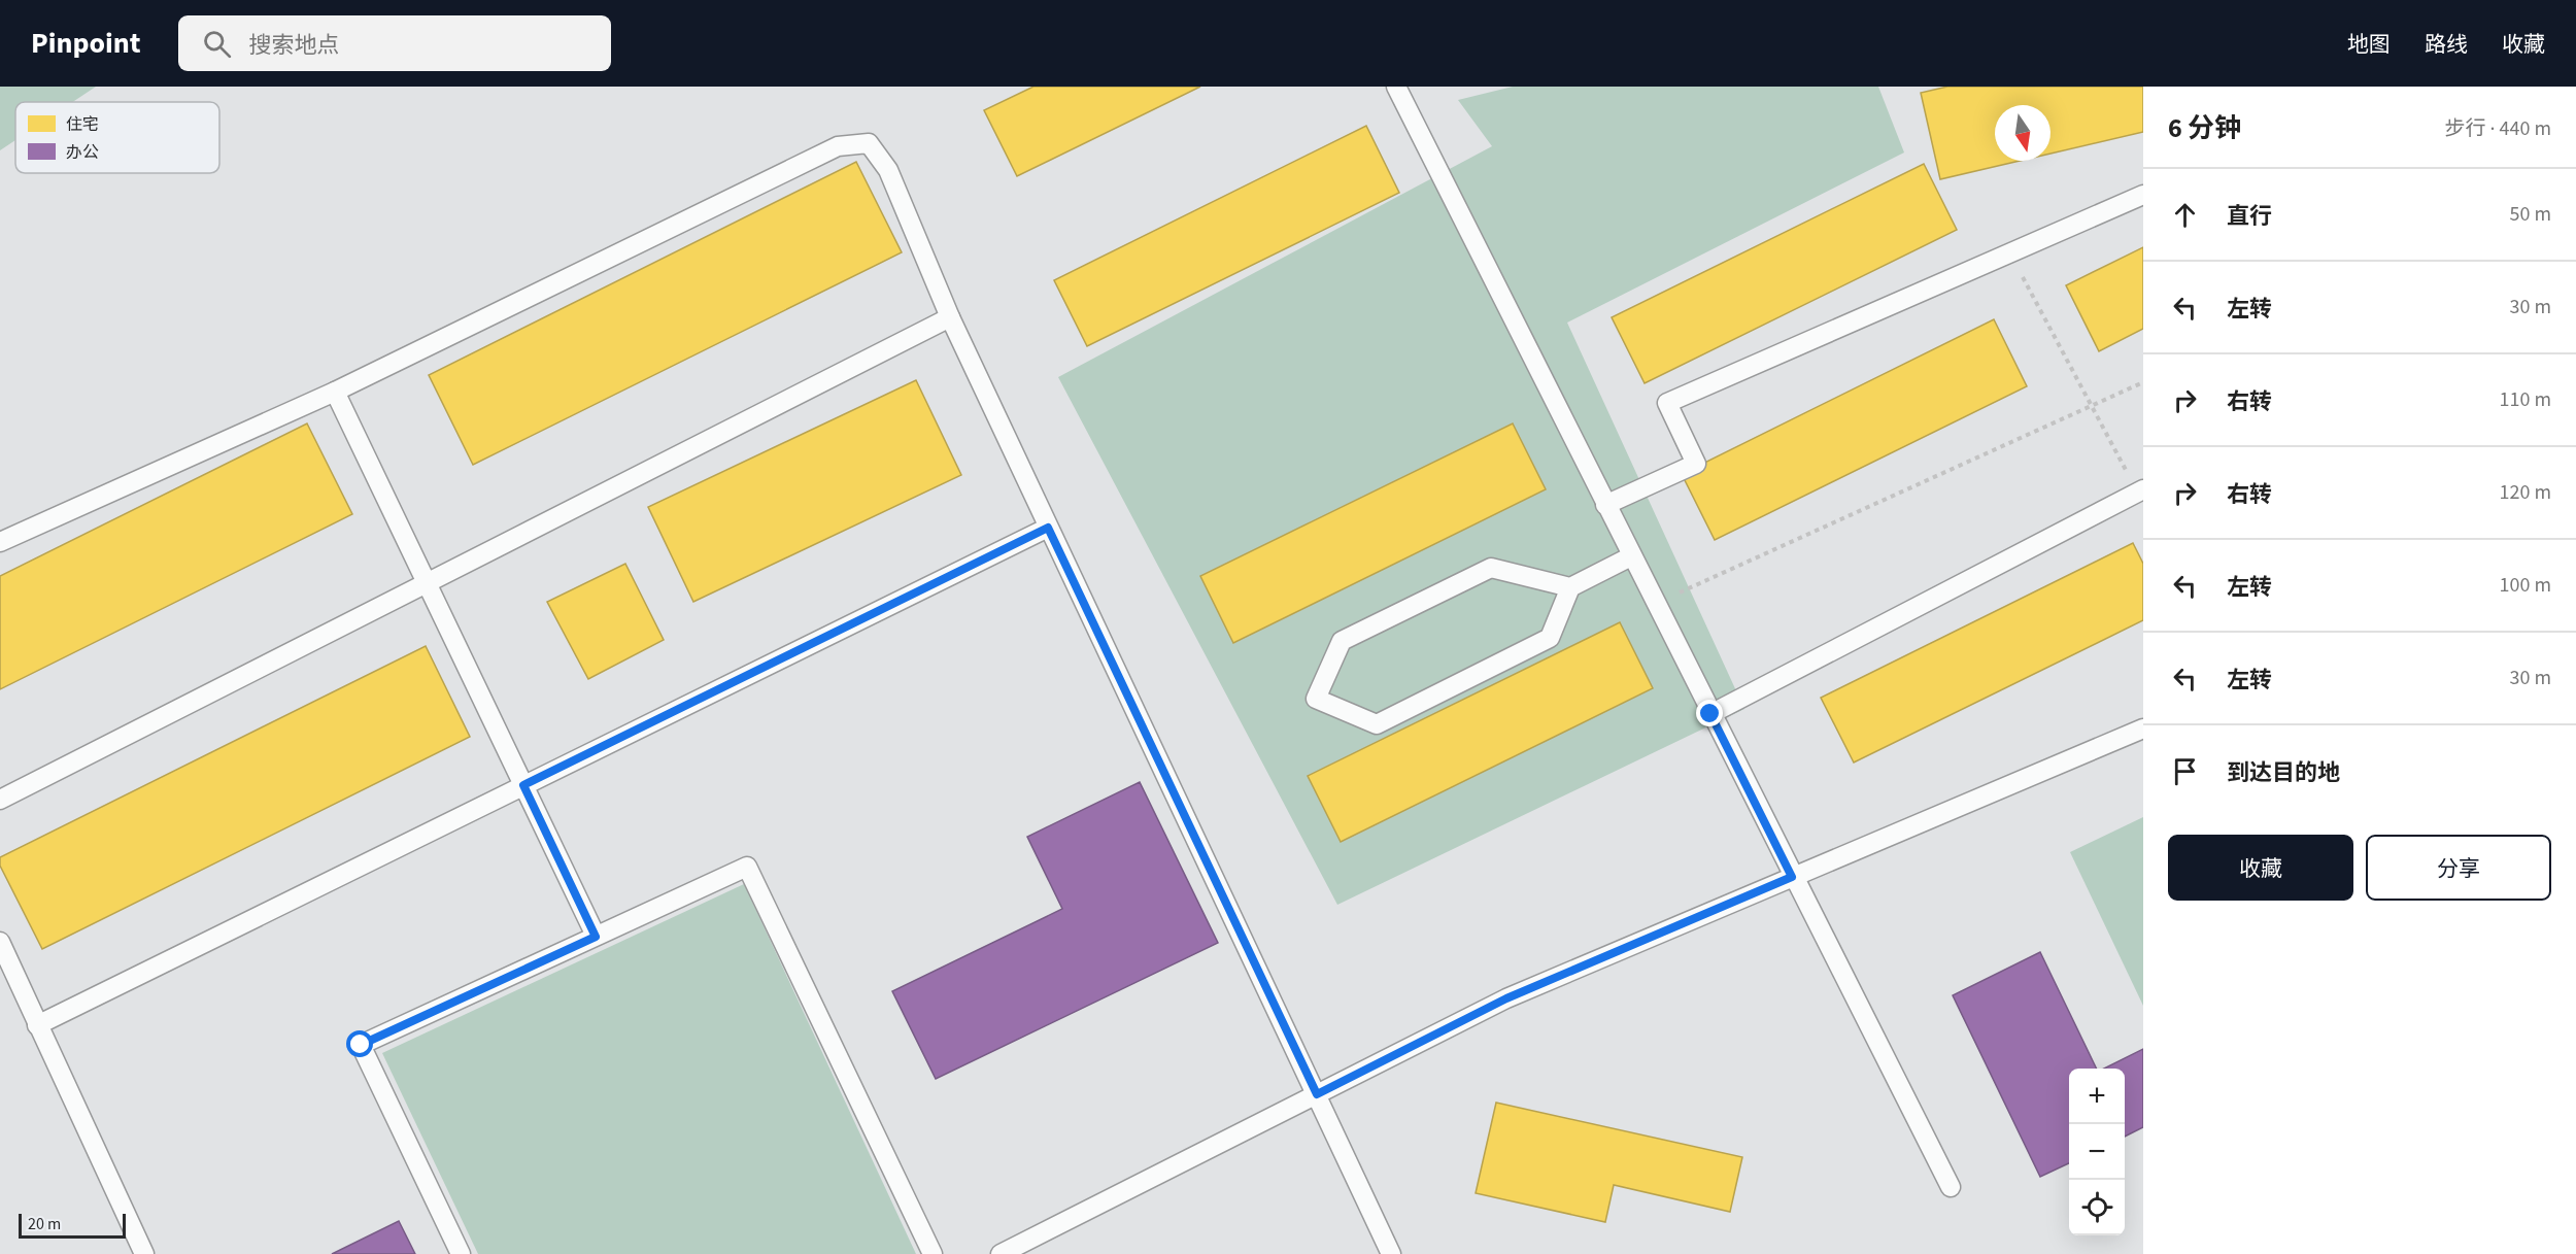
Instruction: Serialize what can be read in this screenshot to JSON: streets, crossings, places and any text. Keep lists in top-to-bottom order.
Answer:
{
  "legend": ["住宅", "办公"],
  "scale_bar": "20 m",
  "north": "bottom",
  "page": {
    "header": "Pinpoint",
    "search": "搜索地点",
    "nav": ["地图", "路线", "收藏"],
    "heading": ["6 分钟", "步行 · 440 m"],
    "list": [
      ["直行", "50 m"],
      ["左转", "30 m"],
      ["右转", "110 m"],
      ["右转", "120 m"],
      ["左转", "100 m"],
      ["左转", "30 m"],
      "到达目的地"
    ],
    "buttons": ["收藏", "分享"],
    "map_buttons": ["+", "−"],
    "scale": "20 m"
  }
}
